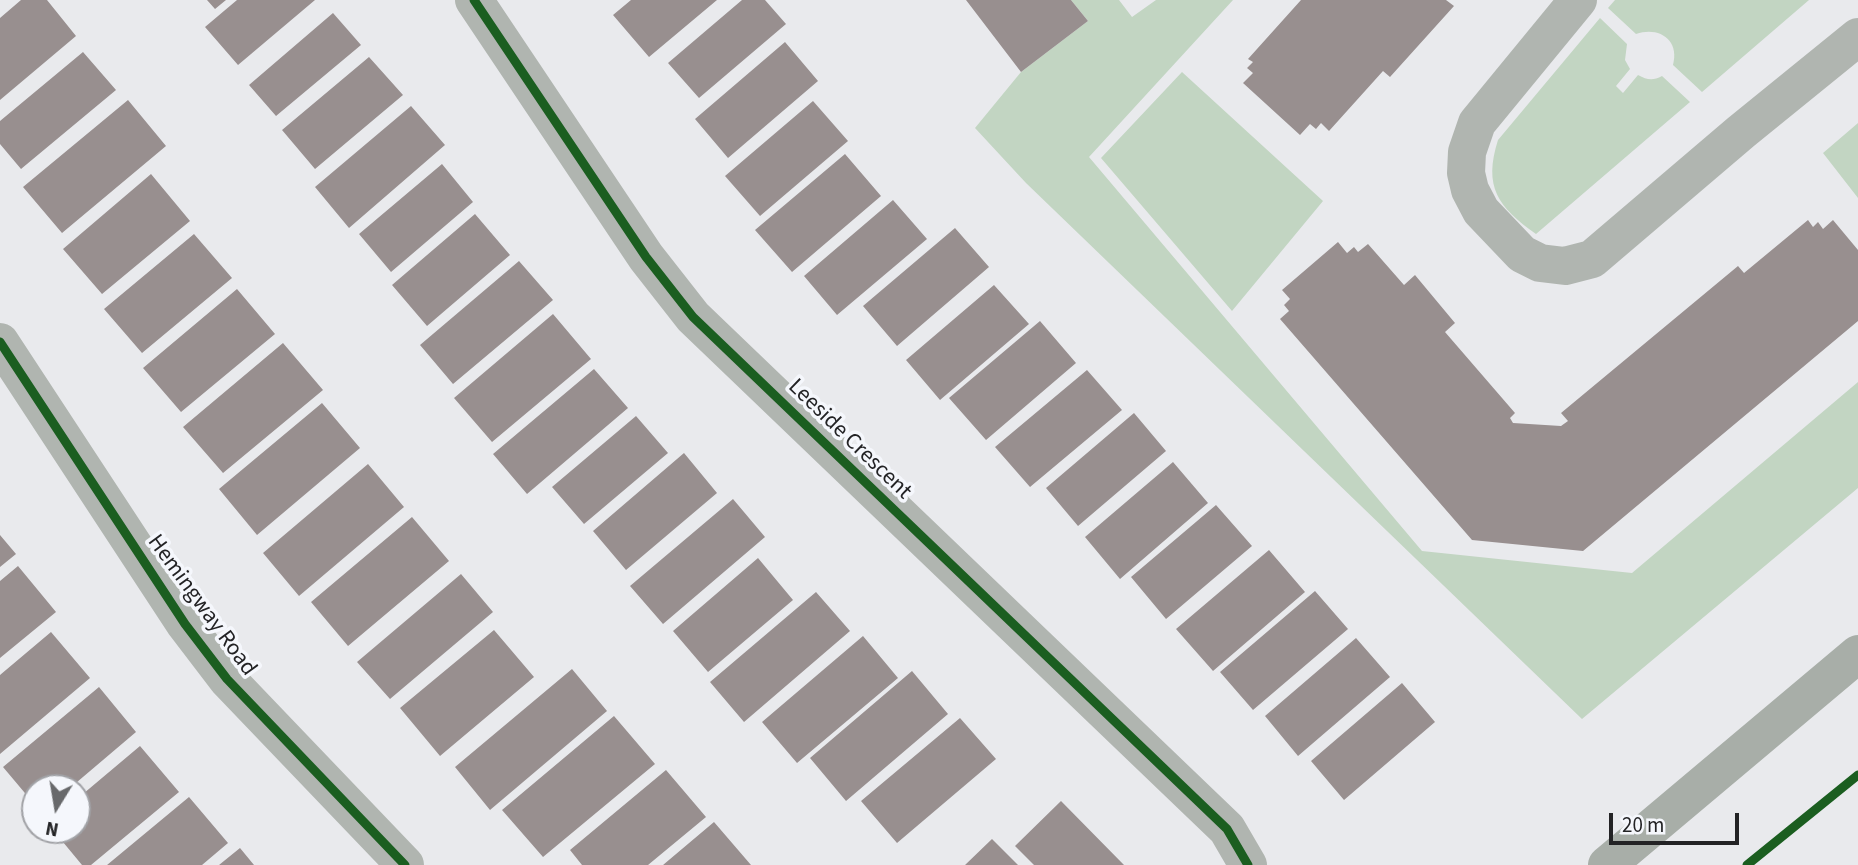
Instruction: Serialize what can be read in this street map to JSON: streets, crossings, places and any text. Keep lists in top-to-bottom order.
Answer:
{
  "streets": {
    "street": ["Leeside Crescent", "Hemingway Road"]
  },
  "scale_bar": "20 m",
  "north": "bottom"
}
